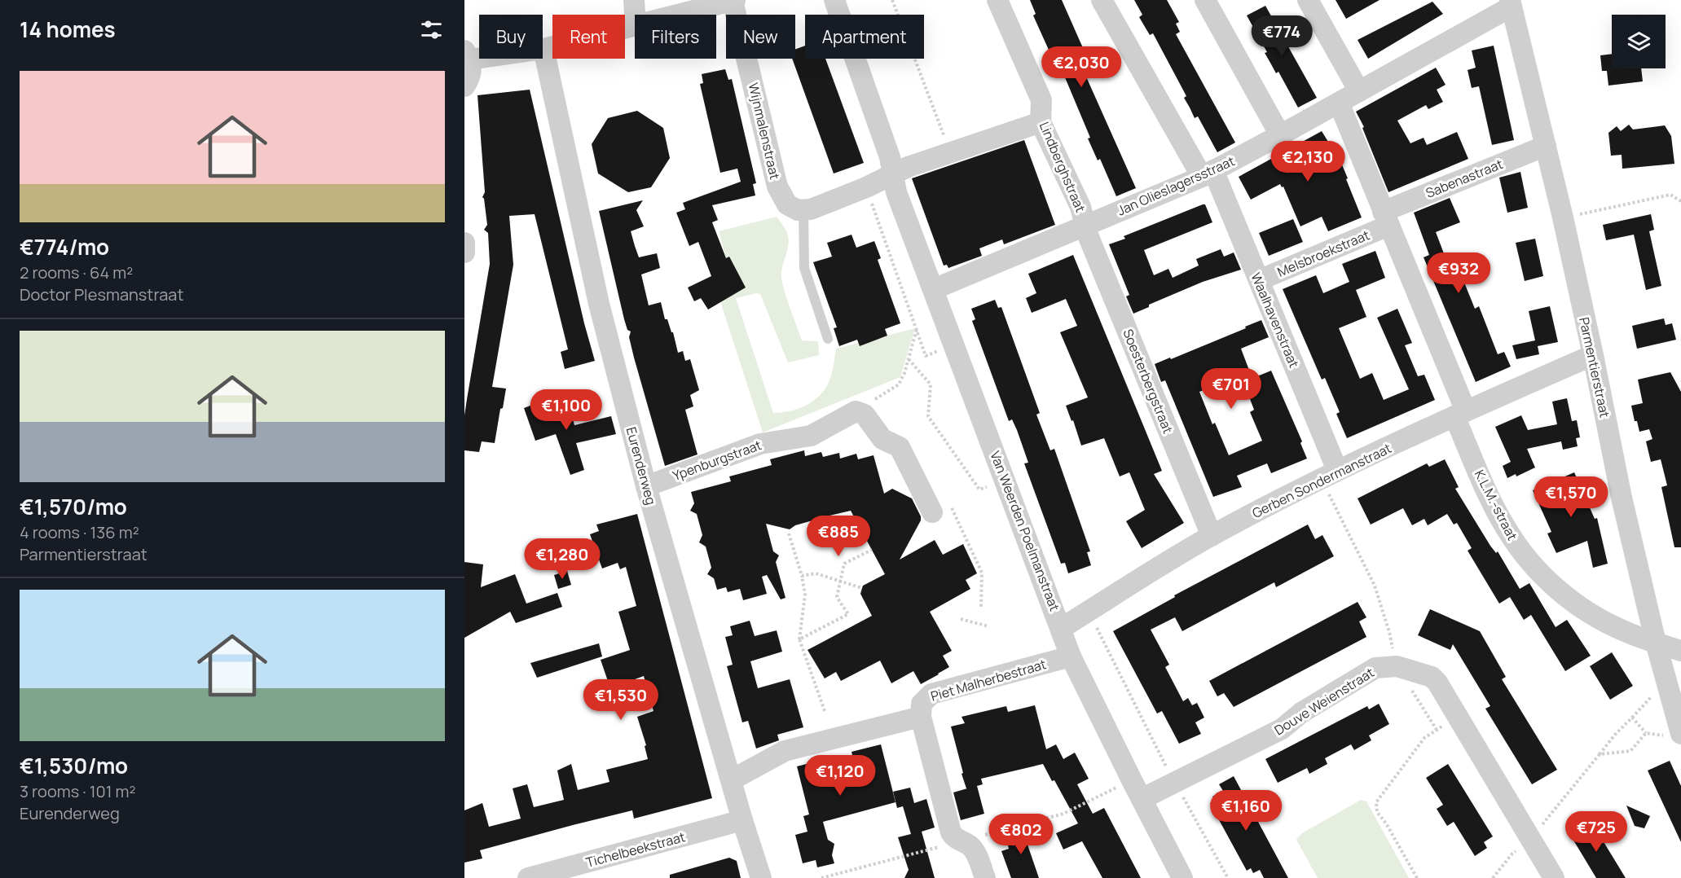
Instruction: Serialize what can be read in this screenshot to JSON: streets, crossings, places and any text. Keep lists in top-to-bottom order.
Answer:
{
  "streets": {
    "street": [
      "Wijnmalenstraat",
      "Lindberghstraat",
      "Sabenastraat",
      "Jan Olieslagersstraat",
      "Melsbroekstraat",
      "Waalhavenstraat",
      "Parmentierstraat",
      "Soesterbergstraat",
      "Ypenburgstraat",
      "Eurenderweg",
      "Gerben Sondermanstraat",
      "K.L.M.-straat",
      "Van Weerden Poelmanstraat",
      "Piet Malherbestraat",
      "Douve Weienstraat",
      "Tichelbeekstraat"
    ]
  },
  "crossings": [
    ["Lindberghstraat", "Jan Olieslagersstraat"],
    ["Lindberghstraat", "Soesterbergstraat"],
    ["Sabenastraat", "Melsbroekstraat"],
    ["Sabenastraat", "Parmentierstraat"],
    ["Sabenastraat", "K.L.M.-straat"],
    ["Jan Olieslagersstraat", "Waalhavenstraat"],
    ["Jan Olieslagersstraat", "Parmentierstraat"],
    ["Jan Olieslagersstraat", "Soesterbergstraat"],
    ["Jan Olieslagersstraat", "K.L.M.-straat"],
    ["Jan Olieslagersstraat", "Van Weerden Poelmanstraat"],
    ["Melsbroekstraat", "Waalhavenstraat"],
    ["Melsbroekstraat", "K.L.M.-straat"],
    ["Waalhavenstraat", "Gerben Sondermanstraat"],
    ["Parmentierstraat", "Gerben Sondermanstraat"],
    ["Parmentierstraat", "K.L.M.-straat"],
    ["Soesterbergstraat", "Gerben Sondermanstraat"],
    ["Ypenburgstraat", "Eurenderweg"],
    ["Eurenderweg", "Piet Malherbestraat"],
    ["Eurenderweg", "Tichelbeekstraat"],
    ["Gerben Sondermanstraat", "K.L.M.-straat"],
    ["Gerben Sondermanstraat", "Van Weerden Poelmanstraat"],
    ["Van Weerden Poelmanstraat", "Piet Malherbestraat"],
    ["Van Weerden Poelmanstraat", "Douve Weienstraat"]
  ],
  "page": {
    "heading": "14 homes",
    "chip": [
      "Buy",
      "Rent",
      "Filters",
      "New",
      "Apartment"
    ],
    "price": [
      "€774",
      "€2,030",
      "€2,130",
      "€932",
      "€701",
      "€1,100",
      "€1,570",
      "€885",
      "€1,280",
      "€1,530",
      "€1,120",
      "€1,160",
      "€725",
      "€802"
    ],
    "list": [
      {
        "name": "€774/mo",
        "note": "2 rooms · 64 m² · Doctor Plesmanstraat"
      },
      {
        "name": "€1,570/mo",
        "note": "4 rooms · 136 m² · Parmentierstraat"
      },
      {
        "name": "€1,530/mo",
        "note": "3 rooms · 101 m² · Eurenderweg"
      }
    ]
  }
}
